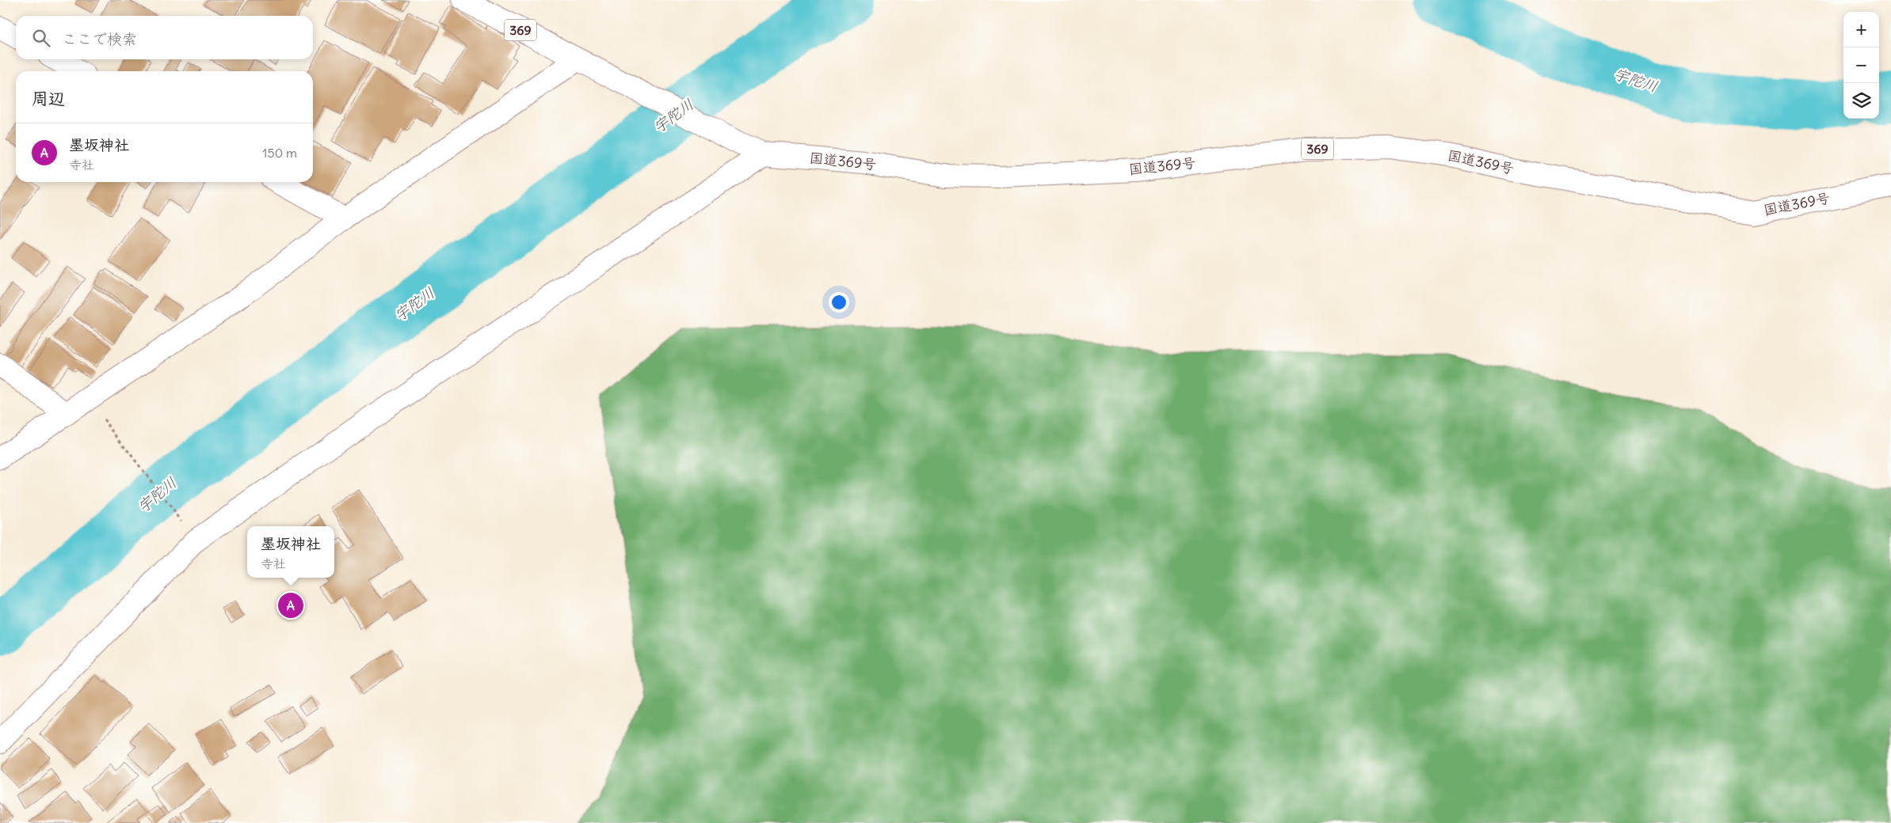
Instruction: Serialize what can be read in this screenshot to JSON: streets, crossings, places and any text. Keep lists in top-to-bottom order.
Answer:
{
  "streets": {
    "main road": ["369", "国道369号"]
  },
  "water": ["宇陀川"],
  "page": {
    "map_buttons": ["+", "−"],
    "search": "ここで検索",
    "heading": "周辺",
    "list": [
      {
        "mark": "A",
        "name": "墨坂神社",
        "note": "寺社",
        "value": "150 m"
      }
    ],
    "popup": ["墨坂神社", "寺社"],
    "pins": "A"
  }
}
